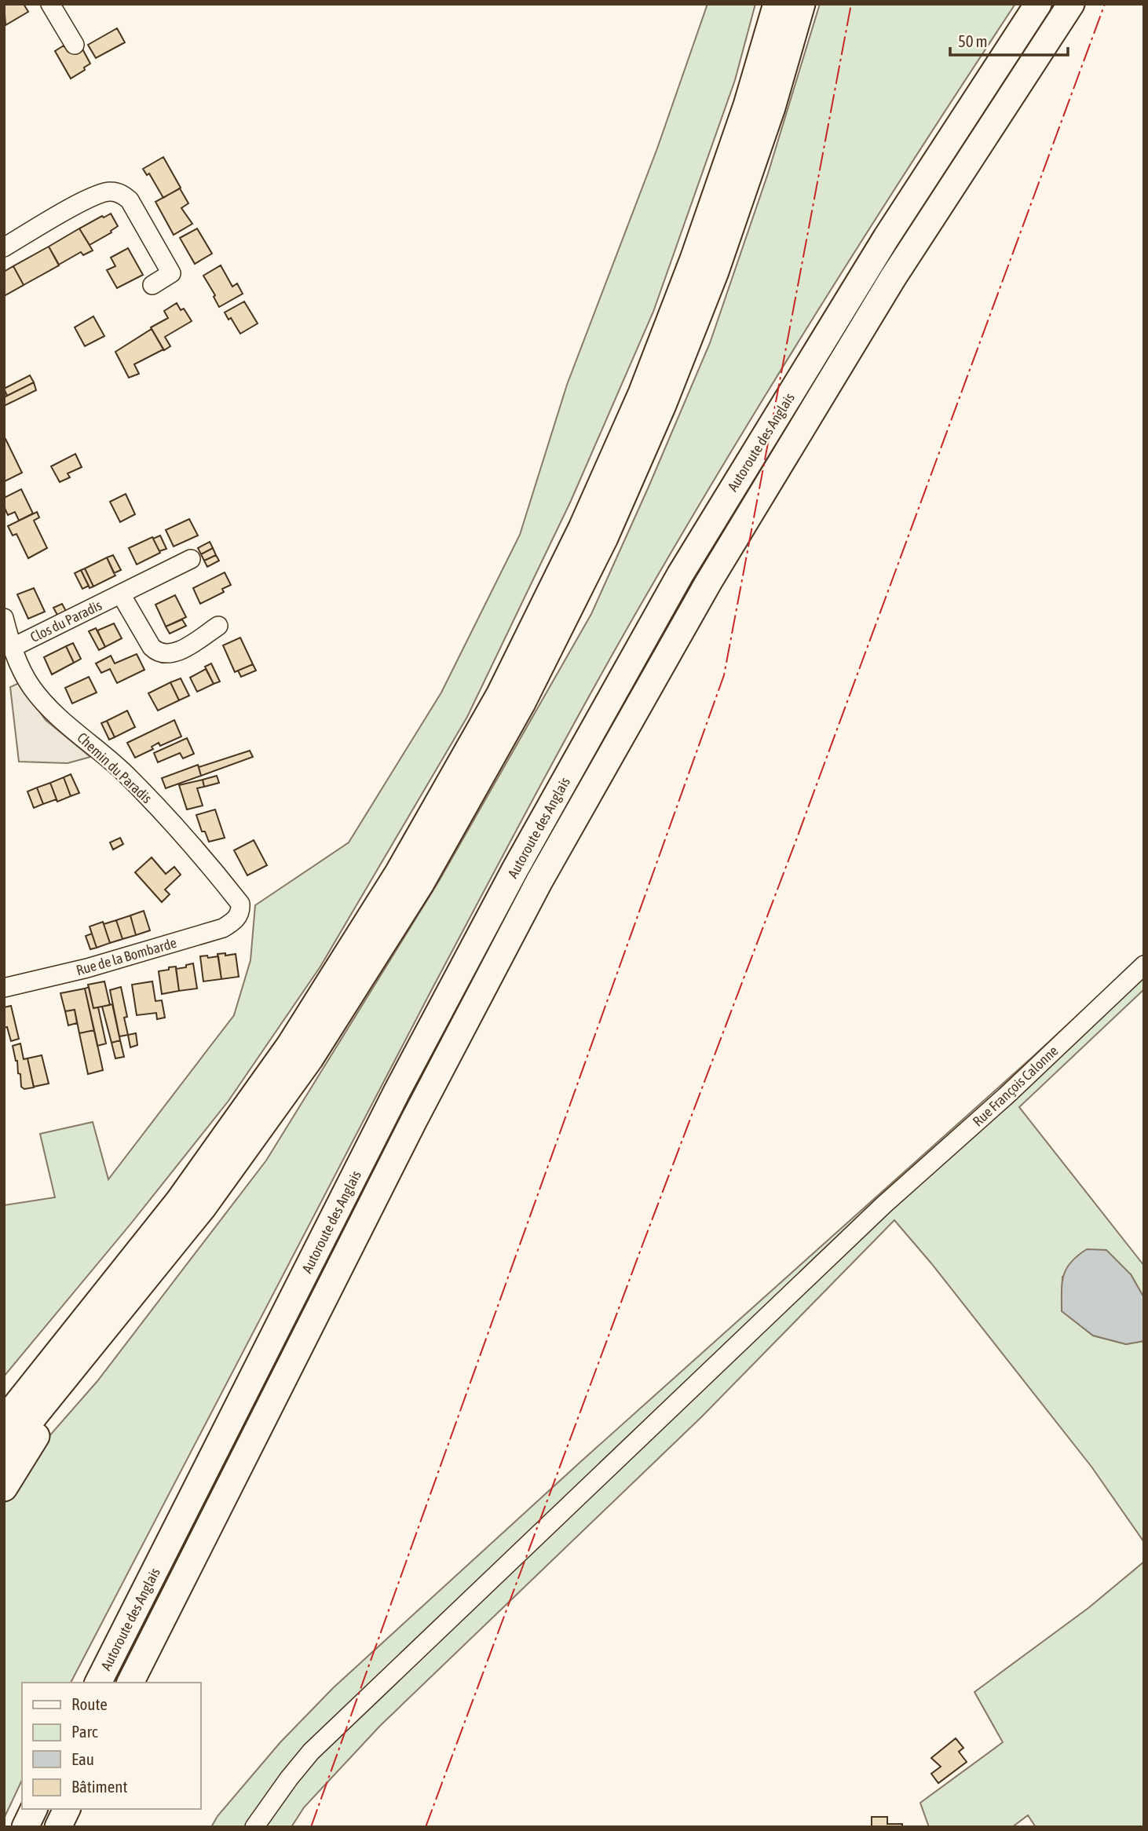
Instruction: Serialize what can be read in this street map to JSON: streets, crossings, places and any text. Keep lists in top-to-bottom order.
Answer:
{
  "streets": {
    "highway": ["Autoroute des Anglais"],
    "street": [
      "Clos du Paradis",
      "Chemin du Paradis",
      "Rue de la Bombarde",
      "Rue François Calonne"
    ]
  },
  "crossings": [
    ["Clos du Paradis", "Chemin du Paradis"],
    ["Chemin du Paradis", "Rue de la Bombarde"]
  ],
  "legend": [
    "Route",
    "Parc",
    "Eau",
    "Bâtiment"
  ],
  "scale_bar": "50 m"
}
